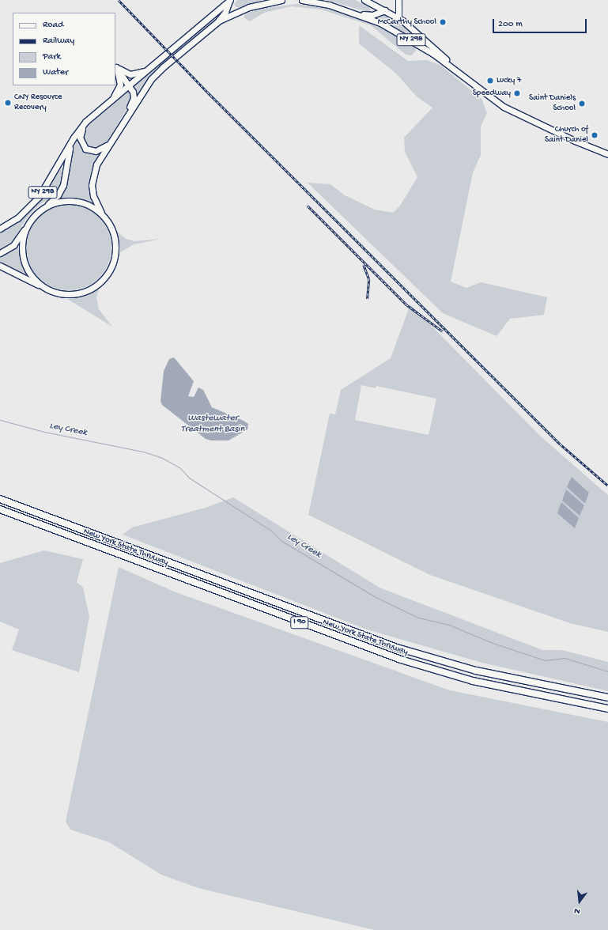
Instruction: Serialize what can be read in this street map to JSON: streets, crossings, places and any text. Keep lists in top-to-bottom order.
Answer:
{
  "streets": {
    "highway": ["New York State Thruway", "I 90"],
    "main road": ["NY 298"]
  },
  "water": ["Wastewater Treatment Basin", "Ley Creek"],
  "places": [
    "McCarthy School",
    "Lucky 7",
    "Speedway",
    "CNY Resource Recovery",
    "Saint Daniels School",
    "Church of Saint Daniel"
  ],
  "legend": [
    "Road",
    "Railway",
    "Park",
    "Water"
  ],
  "scale_bar": "200 m",
  "north": "bottom"
}
